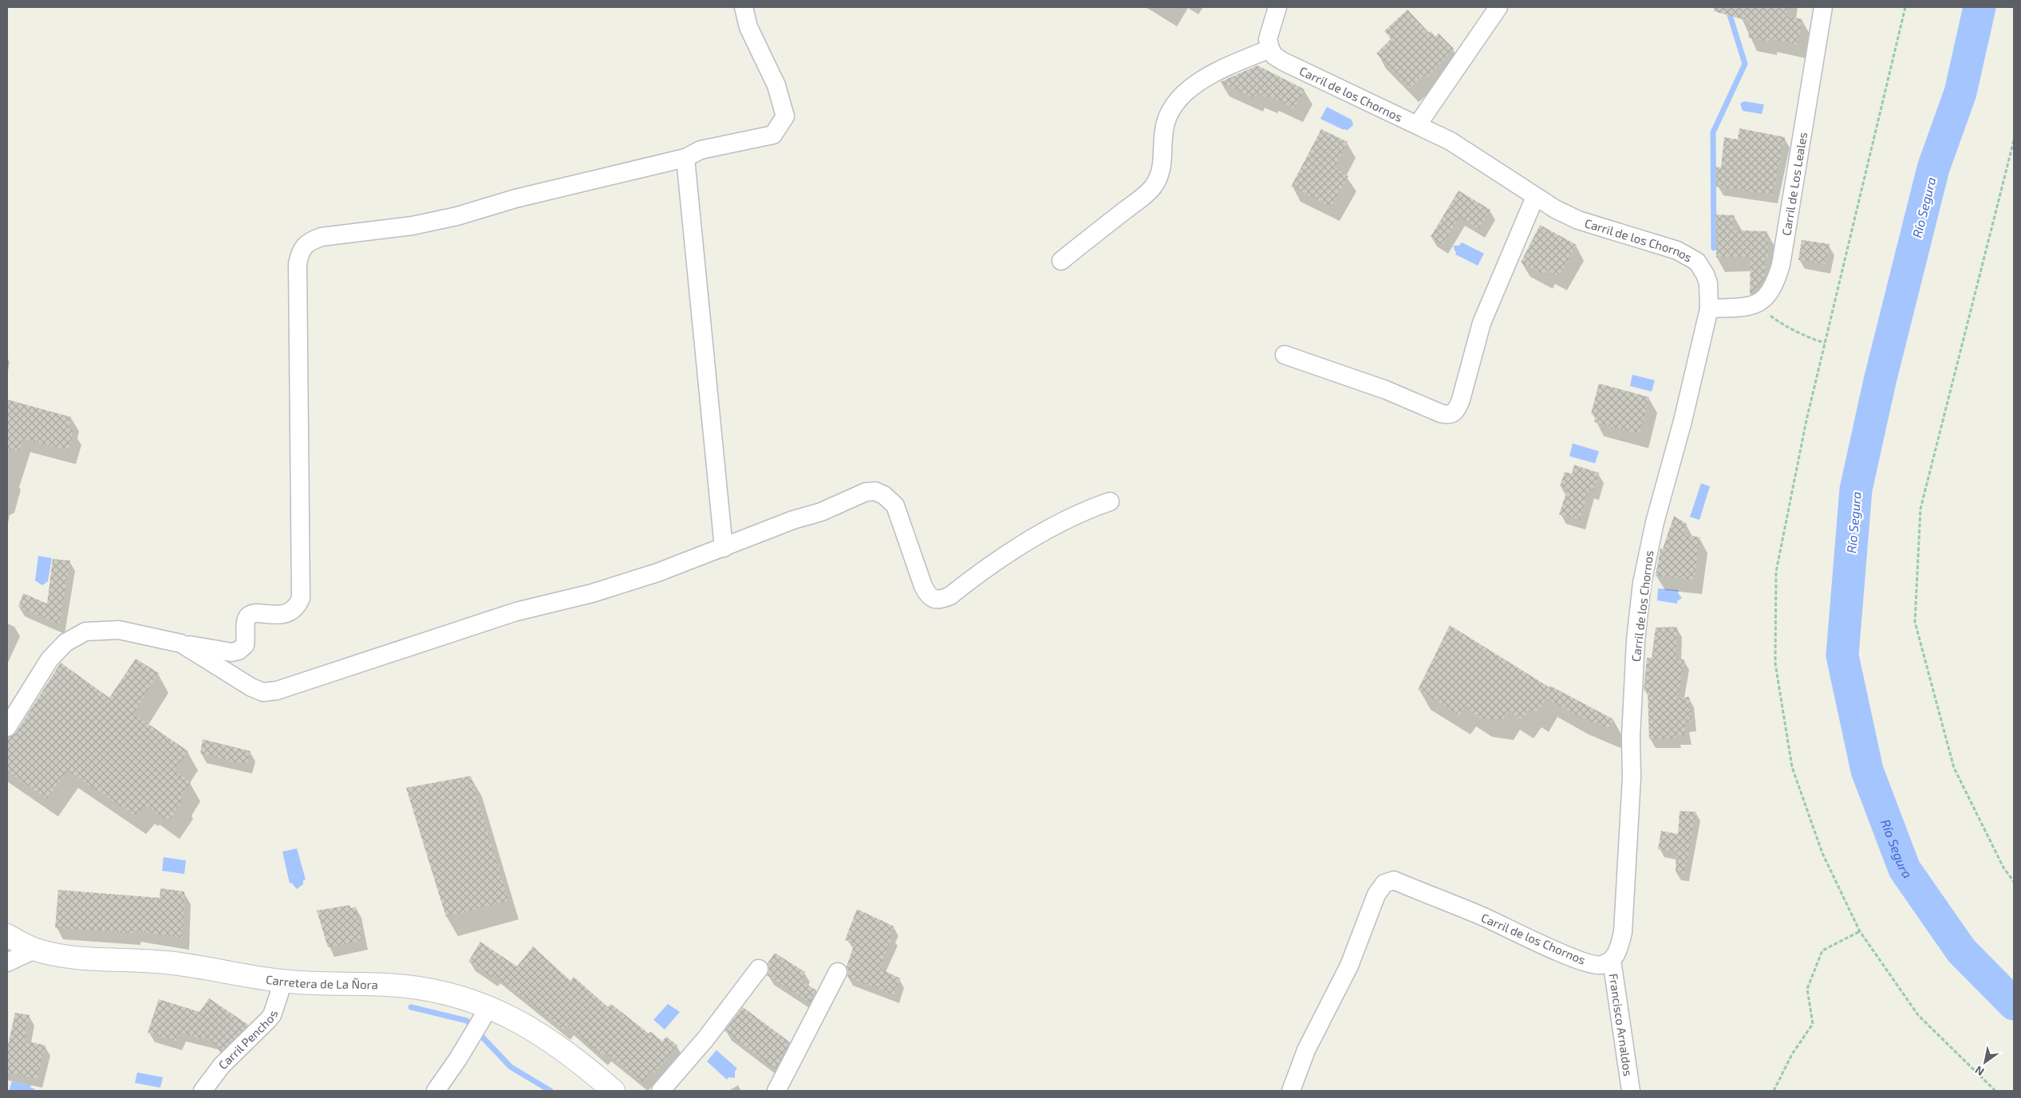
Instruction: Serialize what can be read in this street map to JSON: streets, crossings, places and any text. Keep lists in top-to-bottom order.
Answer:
{
  "streets": {
    "main road": ["Carretera de La Ñora"],
    "street": [
      "Carril de los Chornos",
      "Carril de Los Leales",
      "Francisco Arnaldos",
      "Carril Penchos"
    ]
  },
  "crossings": [
    ["Carril de los Chornos", "Francisco Arnaldos"],
    ["Carretera de La Ñora", "Carril Penchos"]
  ],
  "water": ["Río Segura"],
  "north": "bottom left"
}
